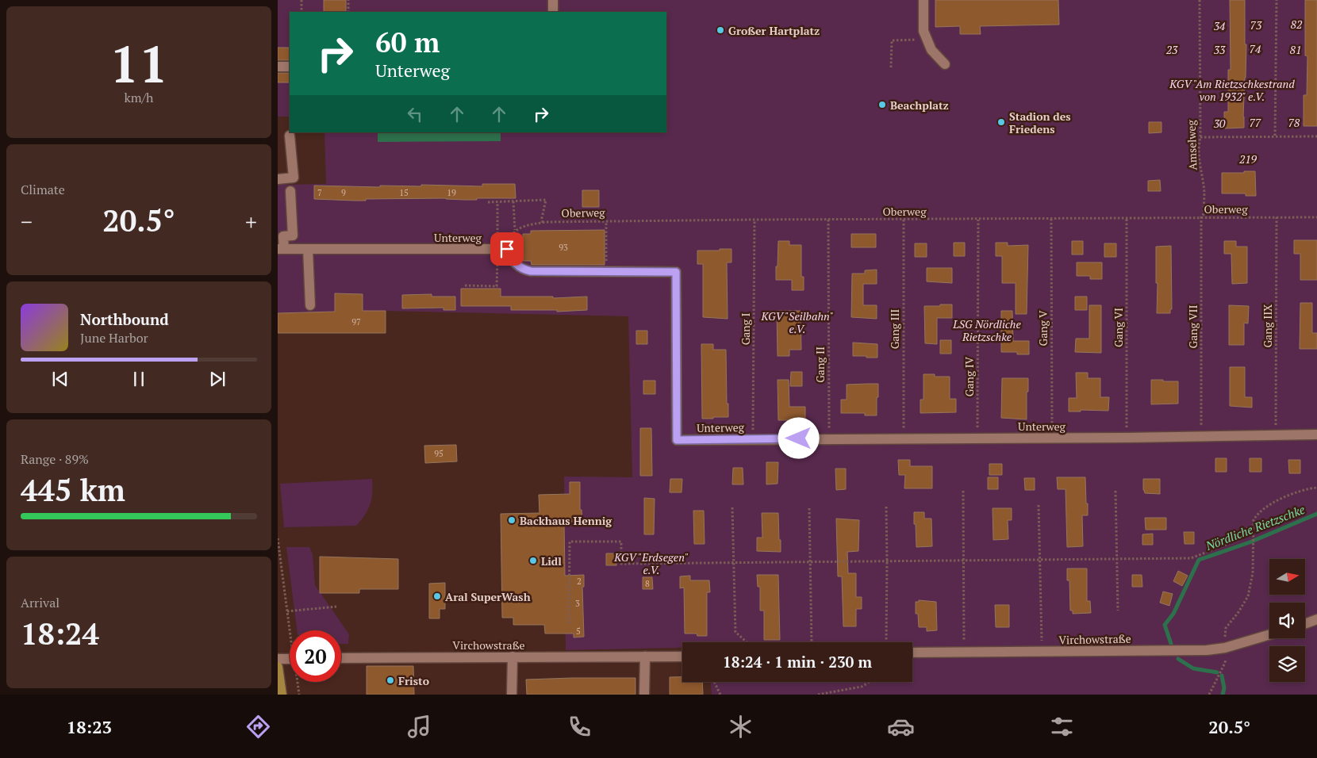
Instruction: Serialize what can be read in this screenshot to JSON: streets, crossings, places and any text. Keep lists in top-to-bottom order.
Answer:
{
  "streets": {
    "street": ["Unterweg", "Virchowstraße"],
    "path": [
      "Amselweg",
      "Oberweg",
      "Gang IIX",
      "Gang VII",
      "Gang VI",
      "Gang V",
      "Gang I",
      "Gang III",
      "Gang II",
      "Gang IV"
    ]
  },
  "crossings": [
    ["Amselweg", "Oberweg"],
    ["Amselweg", "Gang VII"],
    ["Oberweg", "Gang IIX"],
    ["Oberweg", "Gang VII"],
    ["Oberweg", "Gang VI"],
    ["Oberweg", "Gang V"],
    ["Oberweg", "Gang I"],
    ["Oberweg", "Gang III"],
    ["Oberweg", "Gang II"],
    ["Oberweg", "Gang IV"],
    ["Unterweg", "Gang IIX"],
    ["Unterweg", "Gang VII"],
    ["Unterweg", "Gang VI"],
    ["Unterweg", "Gang V"],
    ["Unterweg", "Gang I"],
    ["Unterweg", "Gang III"],
    ["Unterweg", "Gang II"],
    ["Unterweg", "Gang IV"]
  ],
  "water": ["Nördliche Rietzschke"],
  "parks": [
    "82",
    "73",
    "34",
    "74",
    "23",
    "33",
    "81",
    "KGV \"Am Rietzschkestrand von 1932\" e.V.",
    "77",
    "78",
    "30",
    "219",
    "KGV \"Seilbahn\" e.V.",
    "LSG Nördliche Rietzschke",
    "KGV \"Erdsegen\" e.V."
  ],
  "places": [
    "Großer Hartplatz",
    "Beachplatz",
    "Stadion des Friedens",
    "Backhaus Hennig",
    "Lidl",
    "Aral SuperWash",
    "Fristo"
  ],
  "house_numbers": [
    "7",
    "9",
    "15",
    "19",
    "93",
    "97",
    "95",
    "2",
    "8",
    "3",
    "5"
  ],
  "north": "right",
  "page": {
    "tile": [
      ["11", "km/h"],
      "Climate",
      ["Range · 89%", "445 km"],
      ["Arrival", "18:24"]
    ],
    "turn": ["60 m", "Unterweg"],
    "heat": ["−", "20.5°", "+"],
    "song": ["Northbound", "June Harbor"],
    "limit": "20",
    "trip": "18:24 · 1 min · 230 m",
    "tabs": ["18:23", "20.5°"]
  }
}
